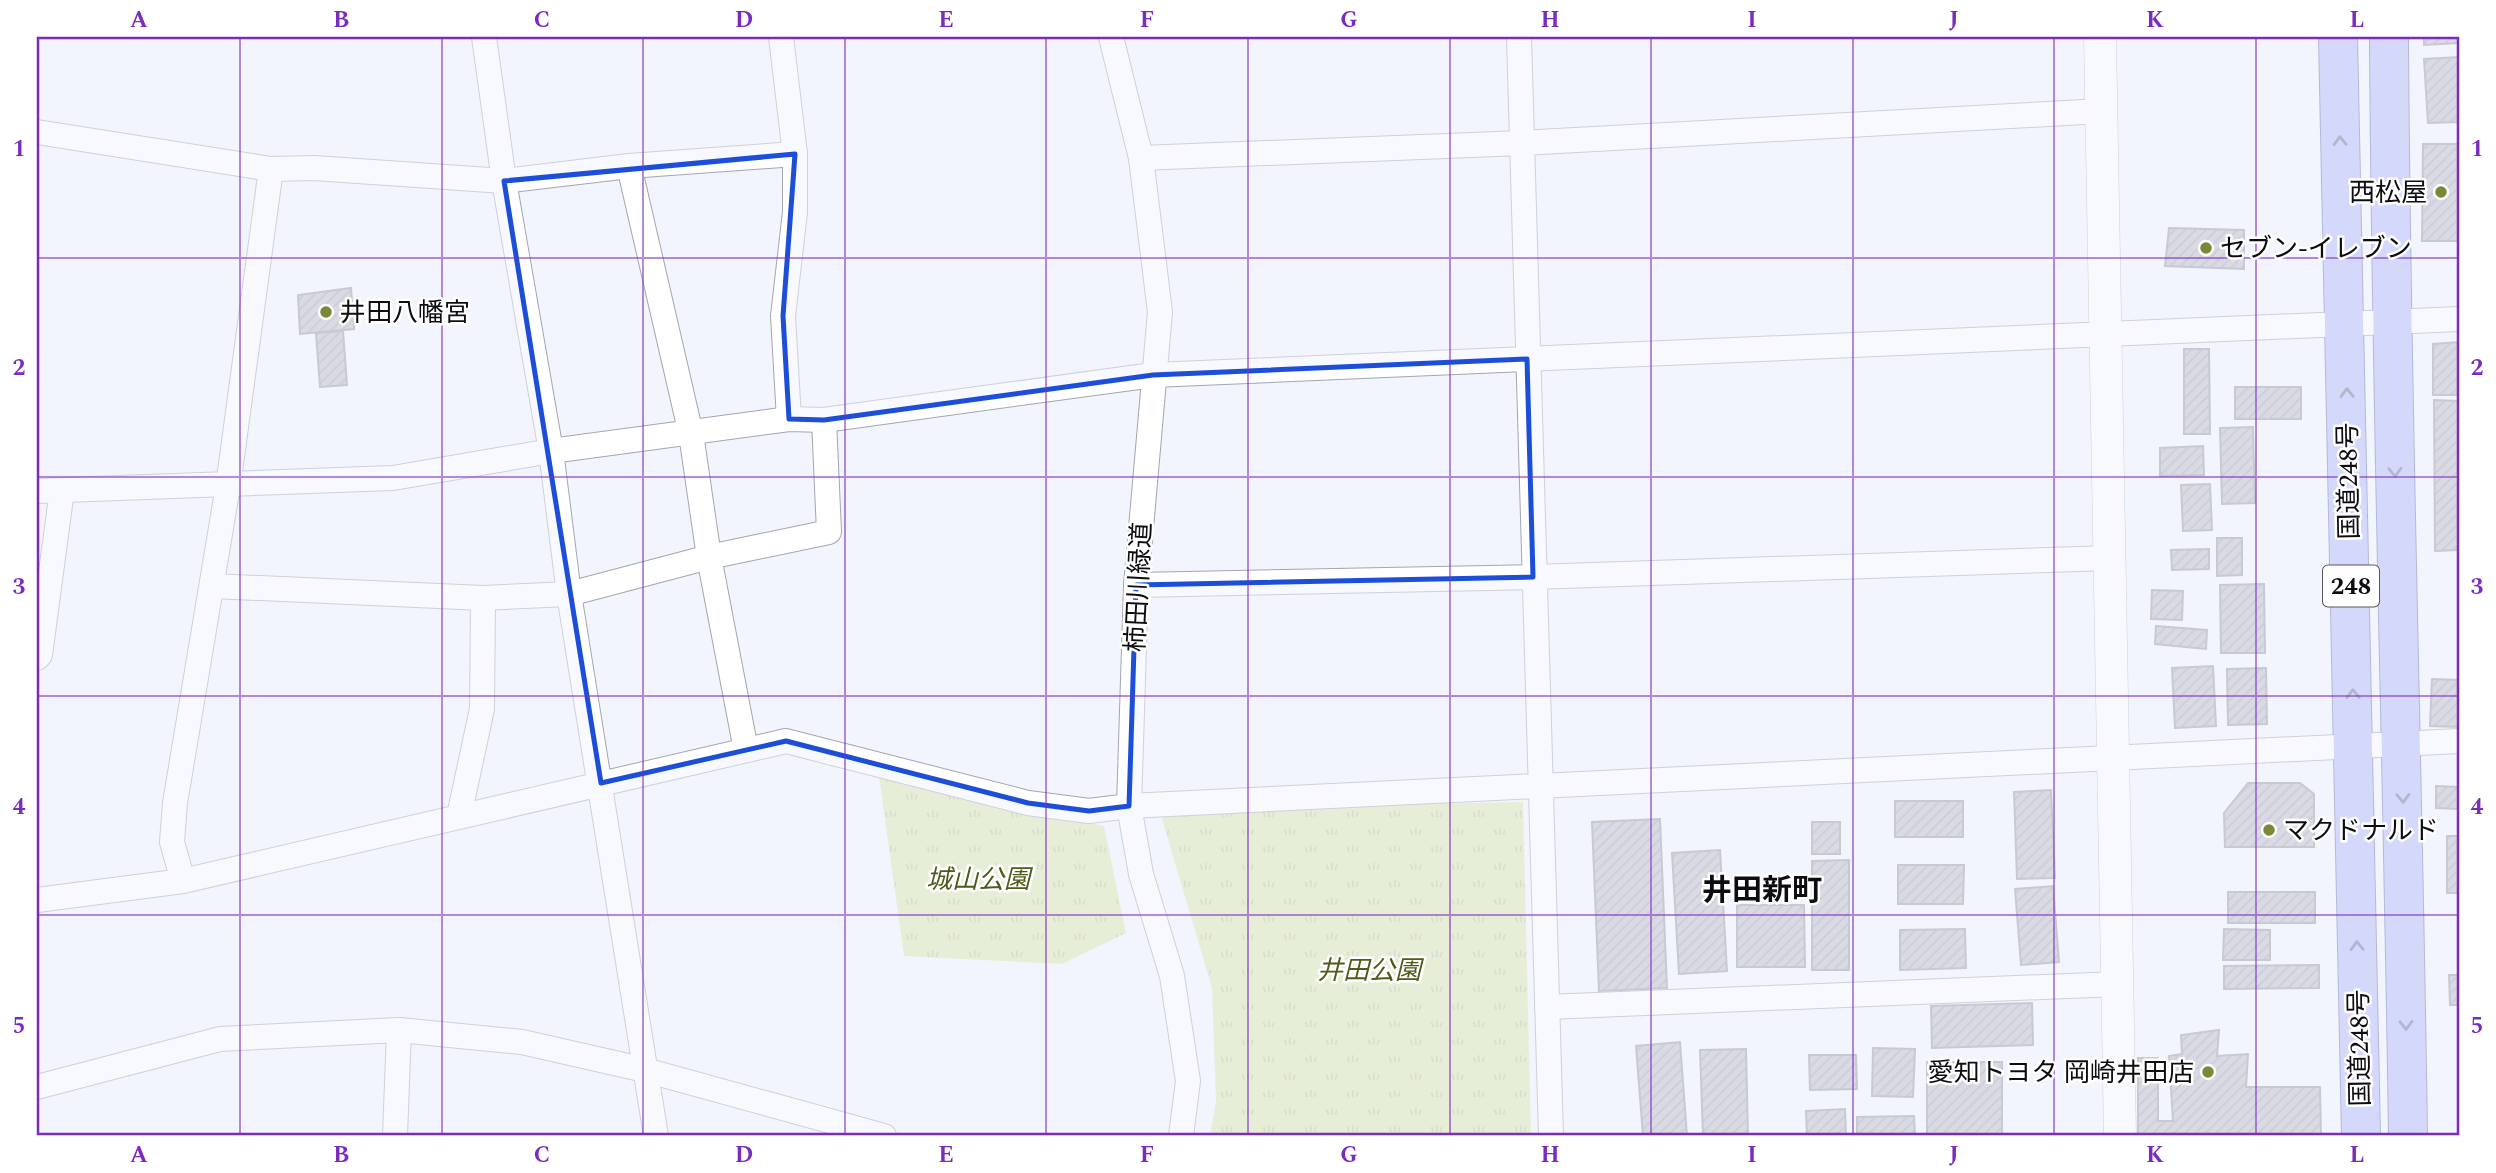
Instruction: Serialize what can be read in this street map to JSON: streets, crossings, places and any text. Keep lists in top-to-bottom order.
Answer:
{
  "streets": {
    "highway": ["国道248号", "248"],
    "street": ["柿田川緑道"]
  },
  "districts": ["井田新町"],
  "parks": ["城山公園", "井田公園"],
  "places": [
    "西松屋",
    "セブン-イレブン",
    "井田八幡宮",
    "マクドナルド",
    "愛知トヨタ 岡崎井田店"
  ],
  "grid": {
    "columns": [
      "A",
      "B",
      "C",
      "D",
      "E",
      "F",
      "G",
      "H",
      "I",
      "J",
      "K",
      "L"
    ],
    "rows": [
      "1",
      "2",
      "3",
      "4",
      "5"
    ]
  }
}
